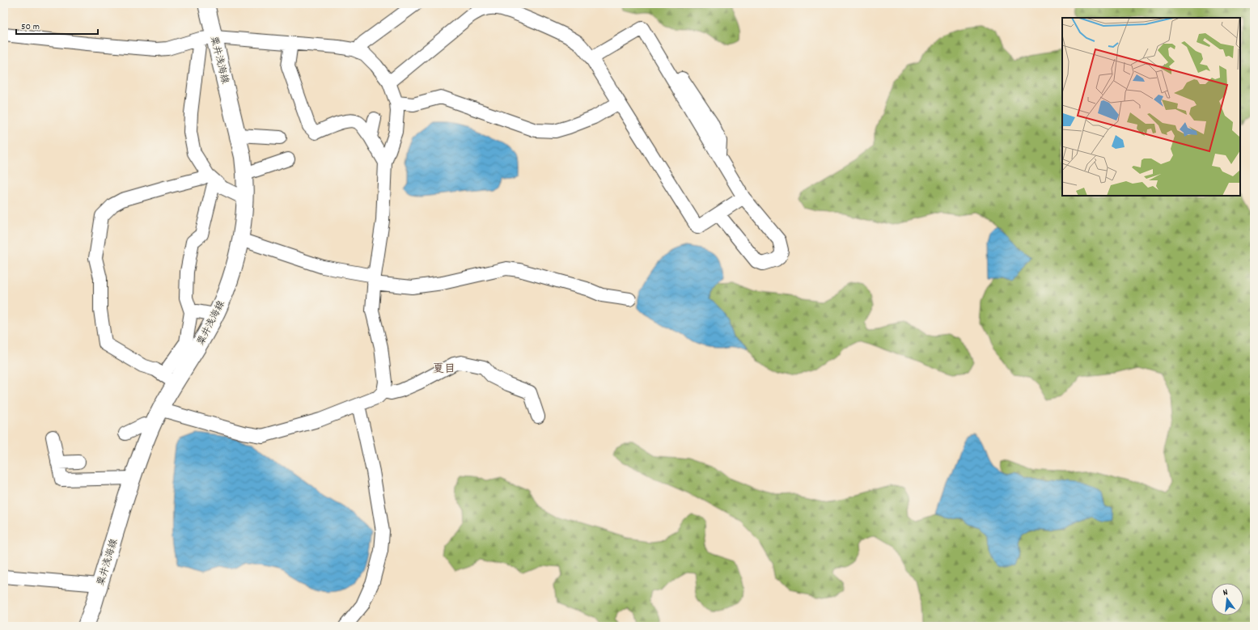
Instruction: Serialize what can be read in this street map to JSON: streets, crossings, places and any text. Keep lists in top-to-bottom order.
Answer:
{
  "streets": {
    "main road": ["粟井浅海線"]
  },
  "districts": ["夏目"],
  "scale_bar": "50 m",
  "north": "top"
}
